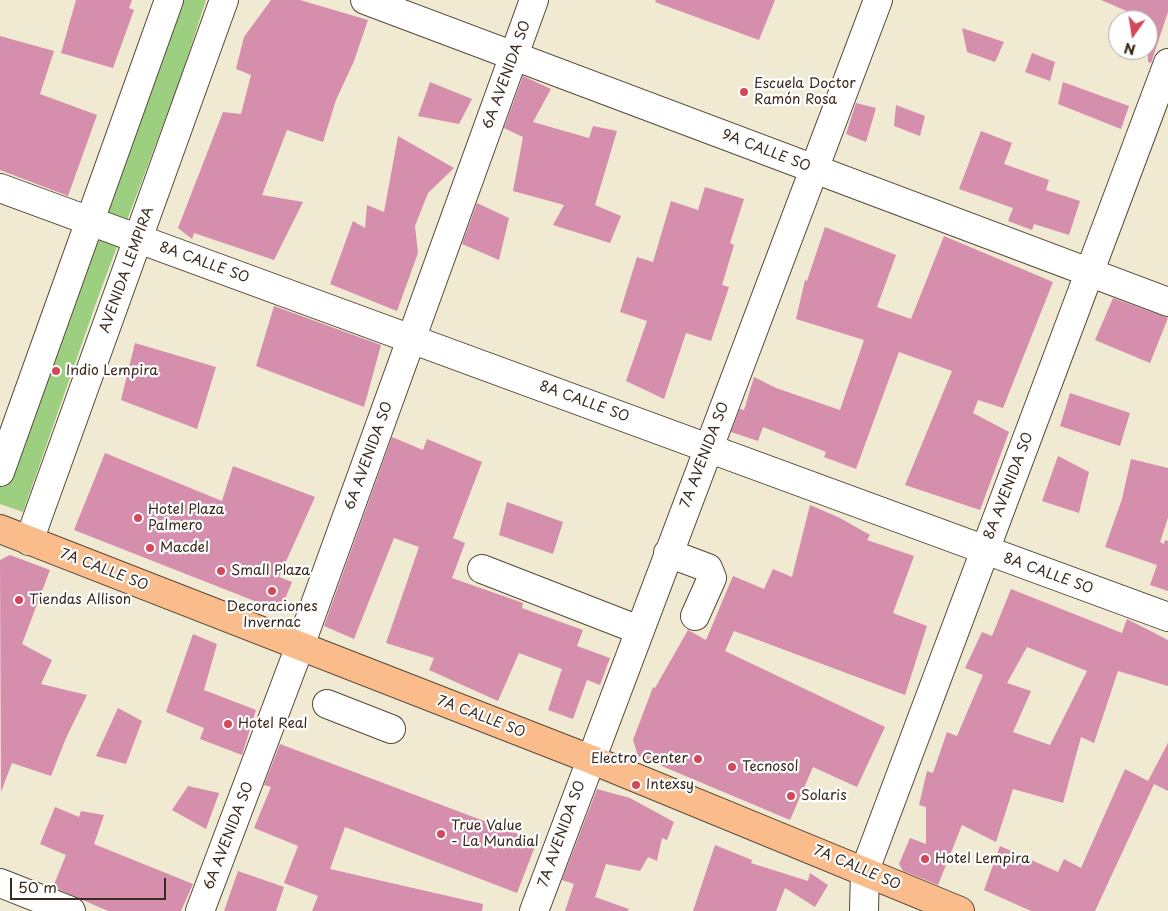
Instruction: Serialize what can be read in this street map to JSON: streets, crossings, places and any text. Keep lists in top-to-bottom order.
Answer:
{
  "streets": {
    "main road": ["7A CALLE SO"],
    "street": [
      "6A AVENIDA SO",
      "9A CALLE SO",
      "8A CALLE SO",
      "AVENIDA LEMPIRA",
      "7A AVENIDA SO",
      "8A AVENIDA SO"
    ]
  },
  "crossings": [
    ["6A AVENIDA SO", "9A CALLE SO"],
    ["6A AVENIDA SO", "8A CALLE SO"],
    ["6A AVENIDA SO", "7A CALLE SO"],
    ["9A CALLE SO", "7A AVENIDA SO"],
    ["9A CALLE SO", "8A AVENIDA SO"],
    ["8A CALLE SO", "AVENIDA LEMPIRA"],
    ["8A CALLE SO", "7A AVENIDA SO"],
    ["8A CALLE SO", "8A AVENIDA SO"],
    ["AVENIDA LEMPIRA", "7A CALLE SO"],
    ["7A AVENIDA SO", "7A CALLE SO"],
    ["8A AVENIDA SO", "7A CALLE SO"]
  ],
  "places": [
    "Escuela Doctor Ramón Rosa",
    "Indio Lempira",
    "Hotel Plaza Palmero",
    "Macdel",
    "Small Plaza",
    "Decoraciones Invernac",
    "Tiendas Allison",
    "Hotel Real",
    "Electro Center",
    "Tecnosol",
    "Intexsy",
    "Solaris",
    "True Value - La Mundial",
    "Hotel Lempira"
  ],
  "scale_bar": "50 m",
  "north": "bottom"
}
